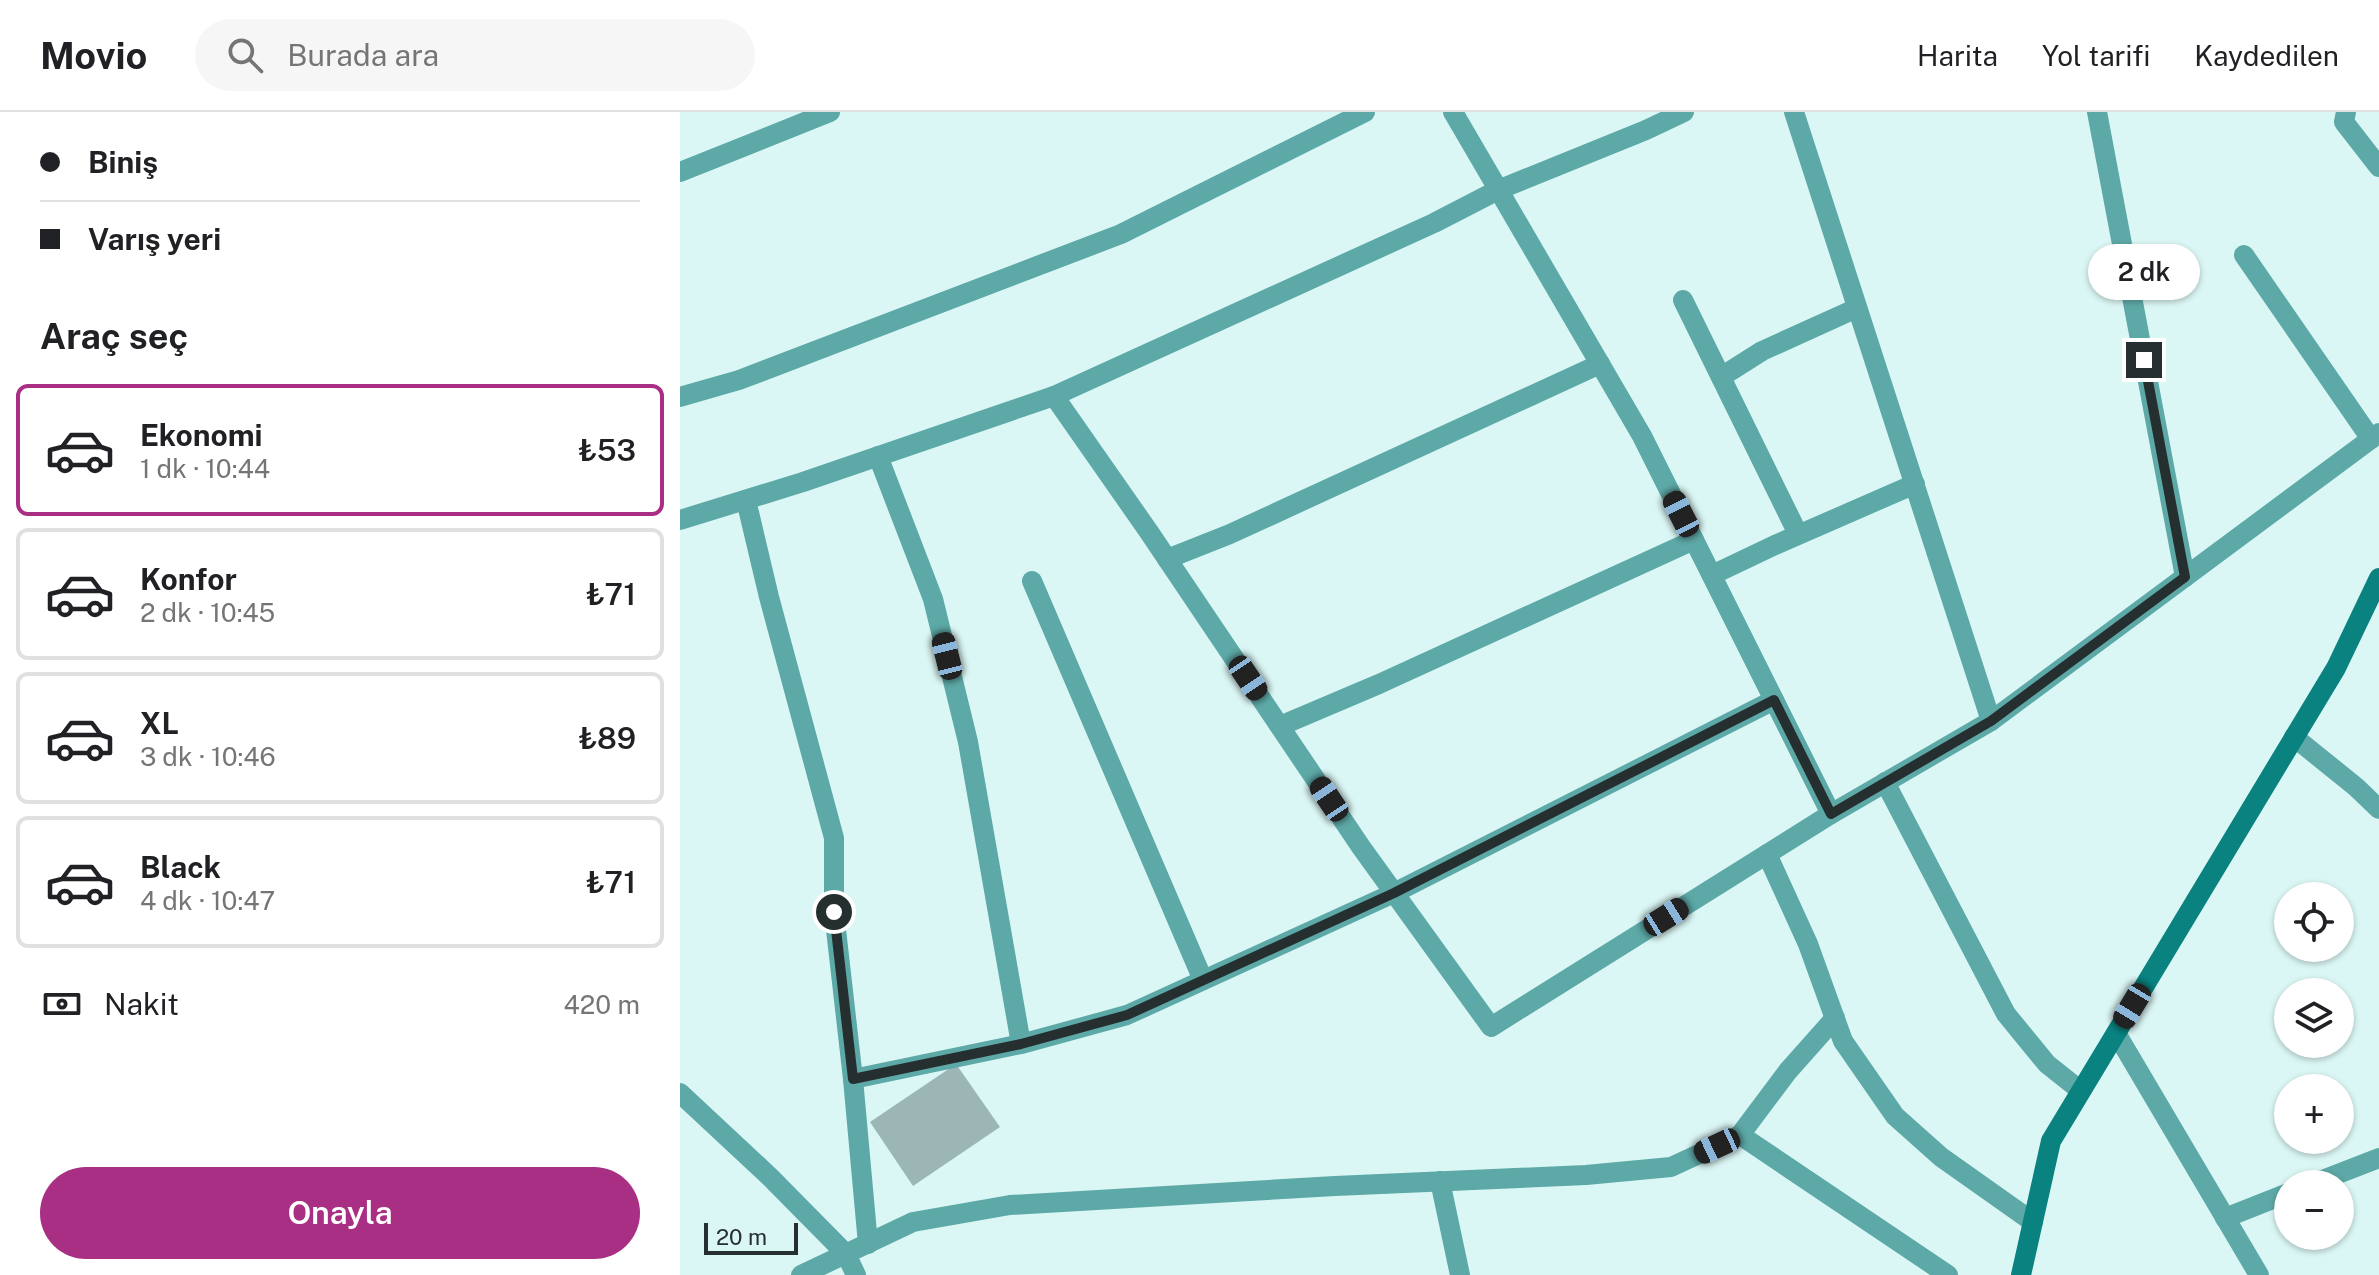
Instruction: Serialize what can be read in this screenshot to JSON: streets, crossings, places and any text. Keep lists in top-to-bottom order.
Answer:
{
  "scale_bar": "20 m",
  "page": {
    "header": "Movio",
    "search": "Burada ara",
    "nav": ["Harita", "Yol tarifi", "Kaydedilen"],
    "banner": ["Biniş", "Varış yeri"],
    "bubble": "2 dk",
    "heading": "Araç seç",
    "list": [
      {
        "name": "Ekonomi",
        "note": "1 dk · 10:44",
        "value": "₺53"
      },
      {
        "name": "Konfor",
        "note": "2 dk · 10:45",
        "value": "₺71"
      },
      {
        "name": "XL",
        "note": "3 dk · 10:46",
        "value": "₺89"
      },
      {
        "name": "Black",
        "note": "4 dk · 10:47",
        "value": "₺71"
      }
    ],
    "map_buttons": ["+", "−"],
    "pay": ["Nakit", "420 m"],
    "buttons": "Onayla",
    "scale": "20 m"
  }
}
